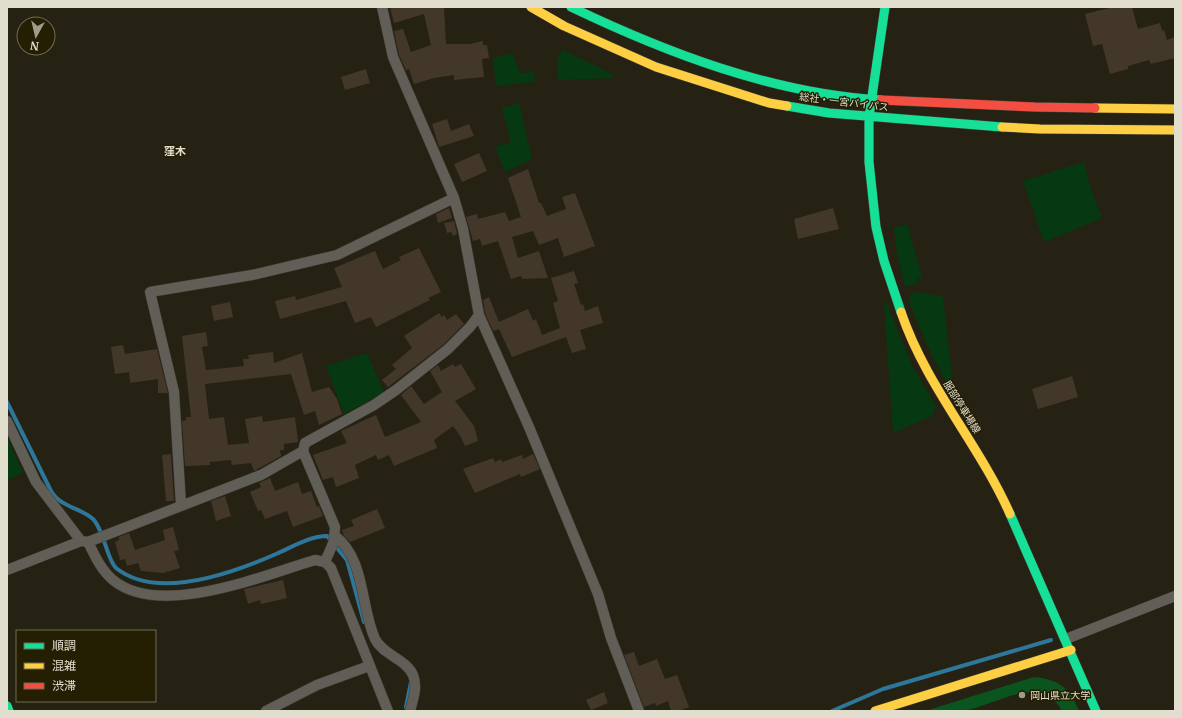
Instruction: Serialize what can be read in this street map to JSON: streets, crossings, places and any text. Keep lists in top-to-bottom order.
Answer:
{
  "streets": {
    "main road": ["総社・一宮バイパス", "服部停車場線"]
  },
  "crossings": [
    ["総社・一宮バイパス", "服部停車場線"]
  ],
  "districts": ["窪木"],
  "places": ["岡山県立大学"],
  "legend": ["順調", "混雑", "渋滞"],
  "north": "bottom"
}
